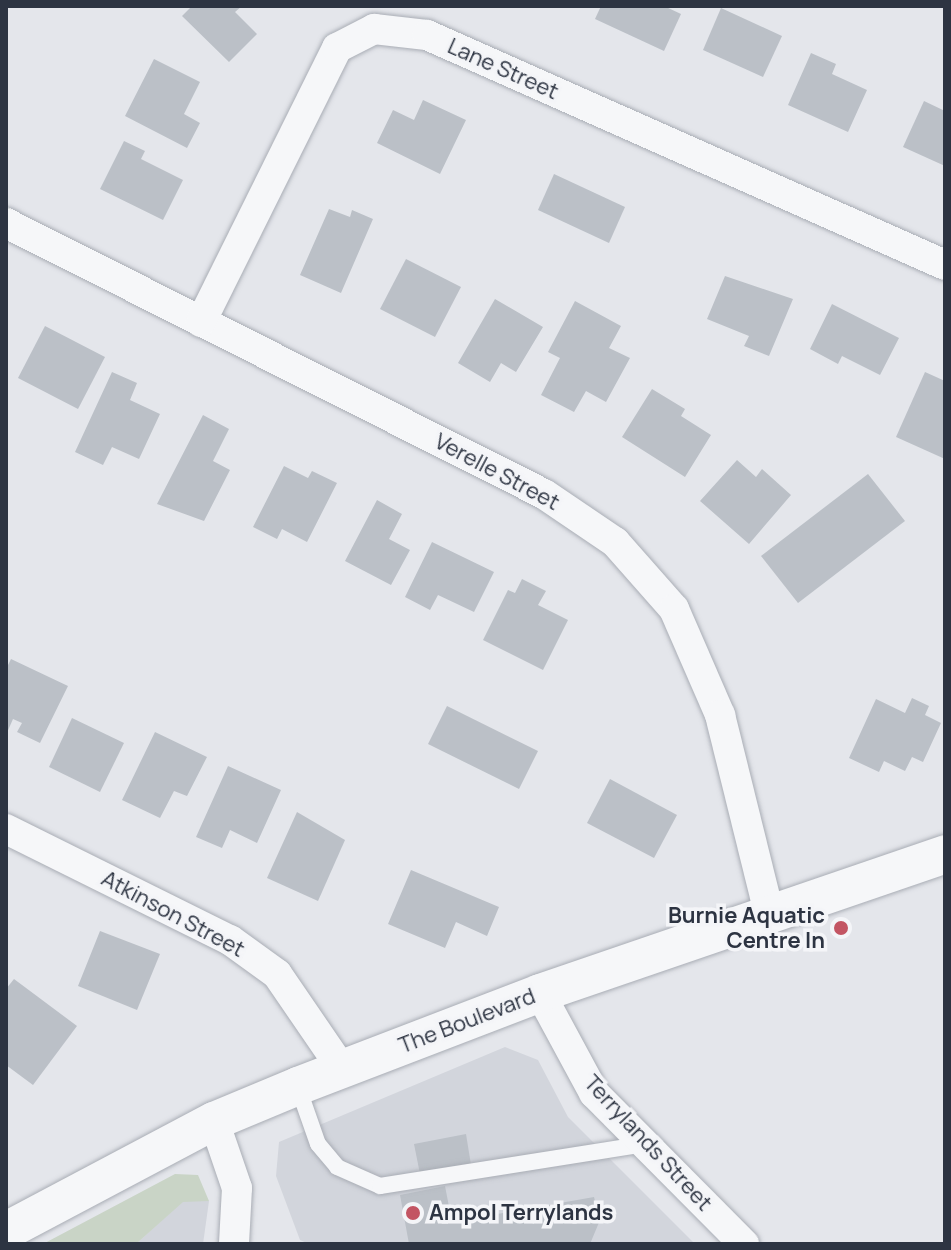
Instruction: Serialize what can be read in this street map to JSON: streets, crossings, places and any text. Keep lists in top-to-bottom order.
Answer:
{
  "streets": {
    "street": [
      "Lane Street",
      "Verelle Street",
      "Atkinson Street",
      "The Boulevard",
      "Terrylands Street"
    ]
  },
  "crossings": [
    ["Lane Street", "Verelle Street"],
    ["Verelle Street", "The Boulevard"],
    ["Atkinson Street", "The Boulevard"],
    ["The Boulevard", "Terrylands Street"]
  ],
  "places": ["Burnie Aquatic Centre In", "Ampol Terrylands"]
}
